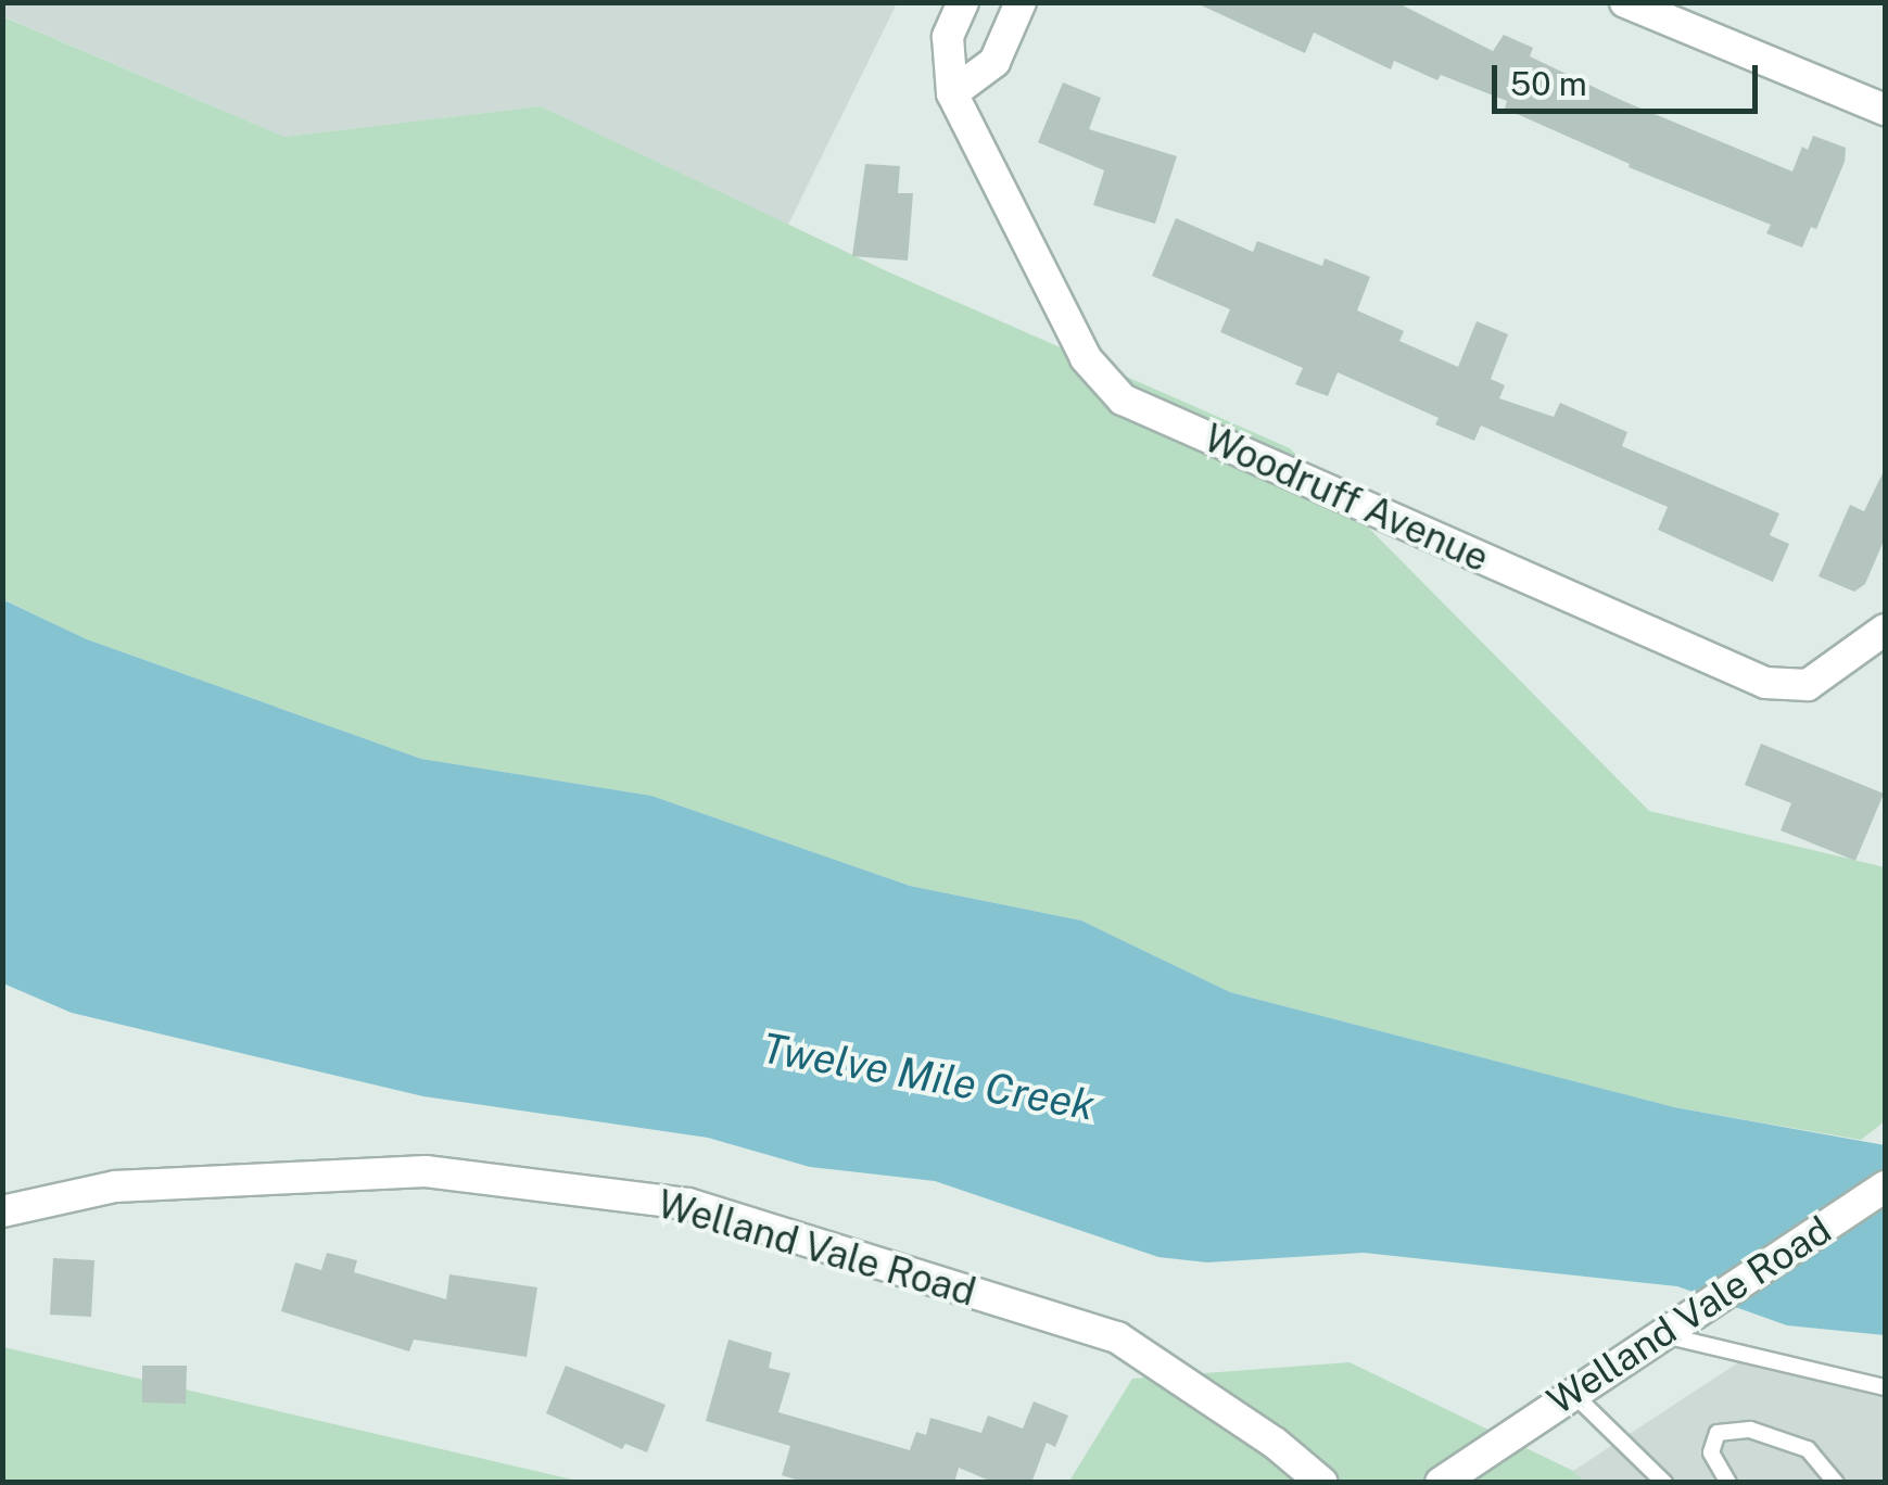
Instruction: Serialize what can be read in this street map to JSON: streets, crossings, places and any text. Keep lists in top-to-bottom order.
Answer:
{
  "streets": {
    "street": ["Woodruff Avenue", "Welland Vale Road"]
  },
  "water": ["Twelve Mile Creek"],
  "scale_bar": "50 m"
}
